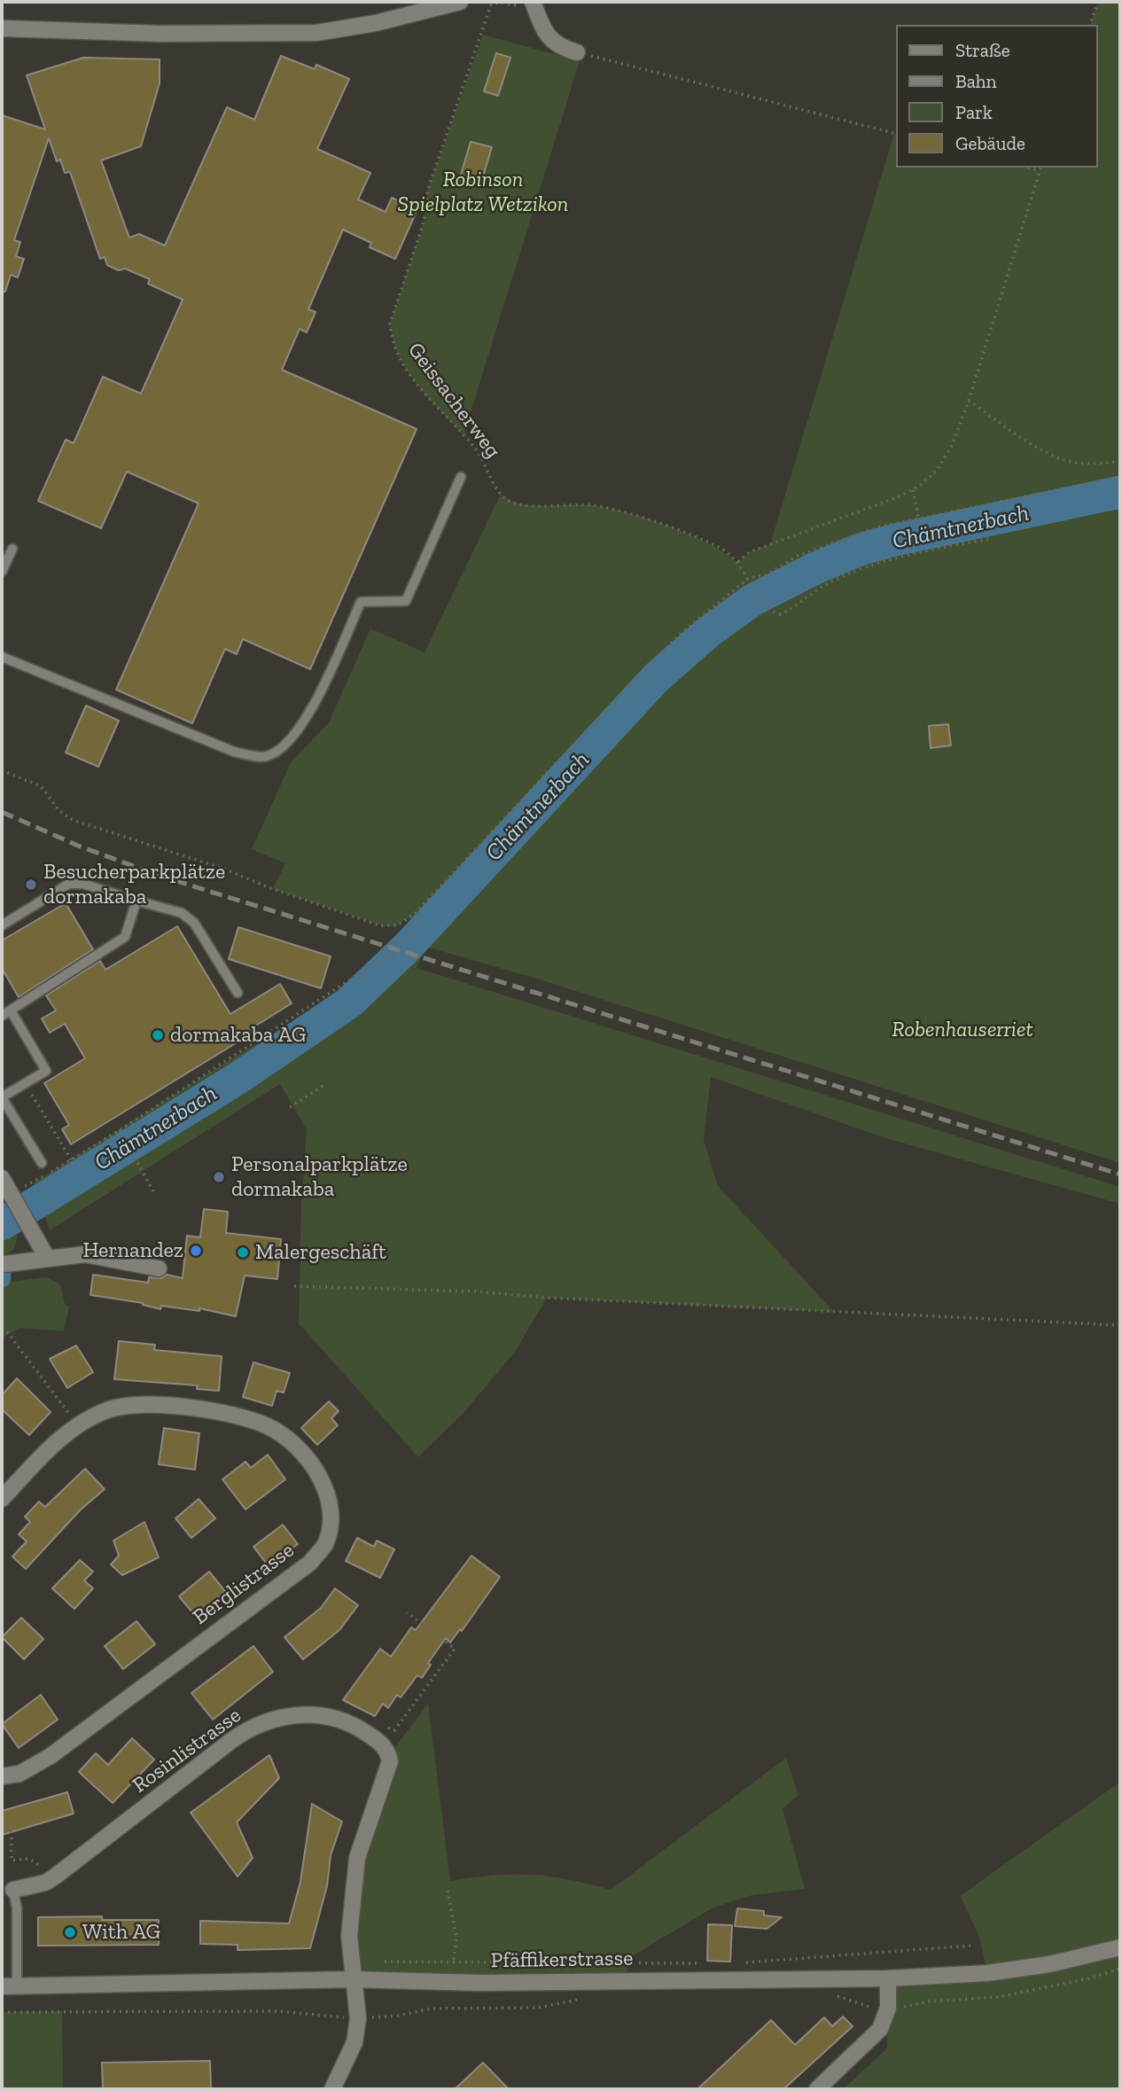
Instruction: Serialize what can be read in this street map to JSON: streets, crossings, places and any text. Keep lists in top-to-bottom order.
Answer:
{
  "streets": {
    "street": ["Berglistrasse", "Rosinlistrasse", "Pfäffikerstrasse"],
    "path": ["Geissacherweg"]
  },
  "crossings": [
    ["Rosinlistrasse", "Pfäffikerstrasse"]
  ],
  "water": ["Chämtnerbach"],
  "parks": ["Robinson Spielplatz Wetzikon", "Robenhauserriet"],
  "places": [
    "Besucherparkplätze dormakaba",
    "dormakaba AG",
    "Personalparkplätze dormakaba",
    "Hernandez",
    "Malergeschäft",
    "With AG"
  ],
  "legend": [
    "Straße",
    "Bahn",
    "Park",
    "Gebäude"
  ]
}
